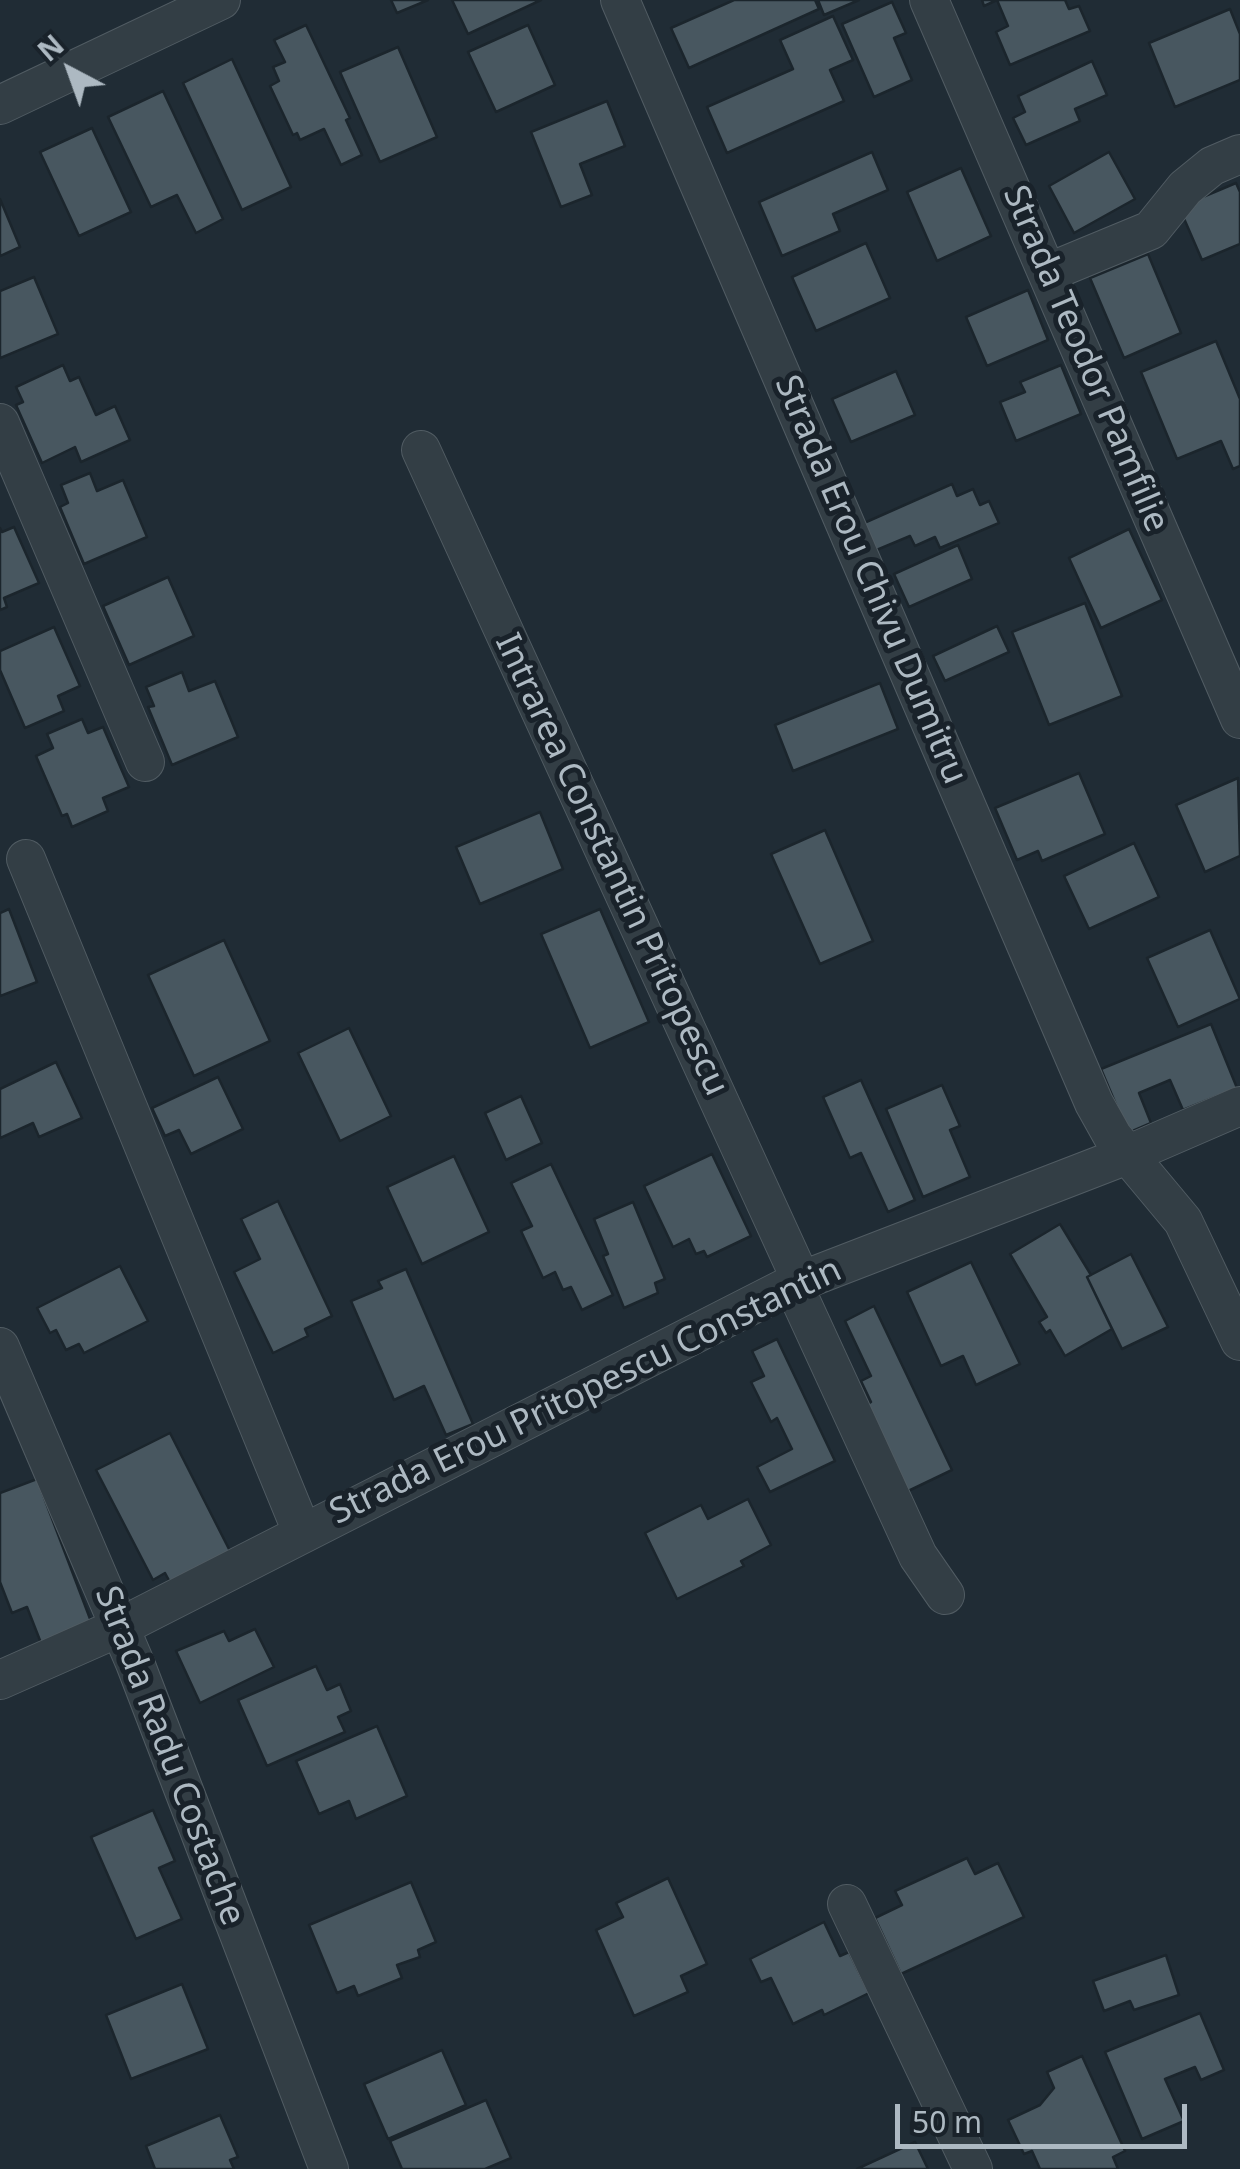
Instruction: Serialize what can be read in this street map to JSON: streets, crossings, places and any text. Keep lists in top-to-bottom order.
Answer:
{
  "streets": {
    "street": [
      "Strada Teodor Pamfilie",
      "Strada Erou Chivu Dumitru",
      "Intrarea Constantin Pritopescu",
      "Strada Erou Pritopescu Constantin",
      "Strada Radu Costache"
    ]
  },
  "crossings": [
    ["Strada Erou Chivu Dumitru", "Strada Erou Pritopescu Constantin"],
    ["Intrarea Constantin Pritopescu", "Strada Erou Pritopescu Constantin"],
    ["Strada Erou Pritopescu Constantin", "Strada Radu Costache"]
  ],
  "scale_bar": "50 m",
  "north": "top left"
}
